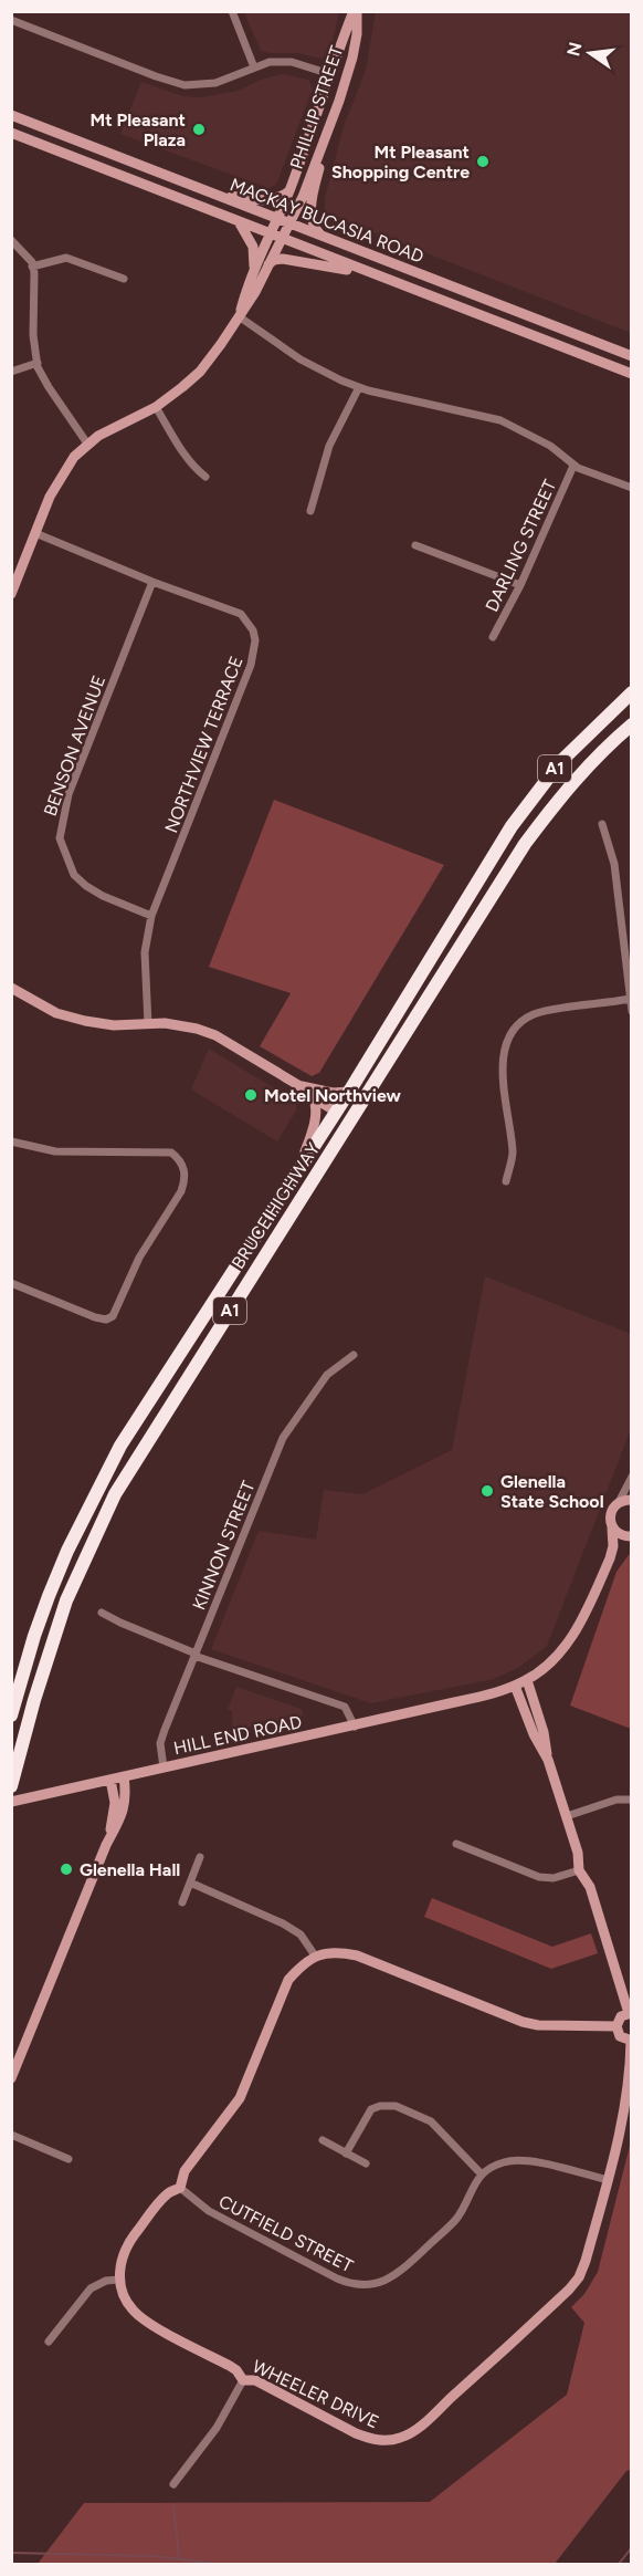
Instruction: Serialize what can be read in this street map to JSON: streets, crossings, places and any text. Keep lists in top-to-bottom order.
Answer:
{
  "streets": {
    "highway": ["A1", "BRUCE HIGHWAY"],
    "street": [
      "PHILLIP STREET",
      "MACKAY BUCASIA ROAD",
      "DARLING STREET",
      "NORTHVIEW TERRACE",
      "BENSON AVENUE",
      "KINNON STREET",
      "HILL END ROAD",
      "CUTFIELD STREET",
      "WHEELER DRIVE"
    ]
  },
  "crossings": [
    ["PHILLIP STREET", "MACKAY BUCASIA ROAD"],
    ["PHILLIP STREET", "NORTHVIEW TERRACE"],
    ["NORTHVIEW TERRACE", "BENSON AVENUE"],
    ["KINNON STREET", "HILL END ROAD"]
  ],
  "places": [
    "Mt Pleasant Plaza",
    "Mt Pleasant Shopping Centre",
    "Motel Northview",
    "Glenella State School",
    "Glenella Hall"
  ],
  "north": "left"
}
